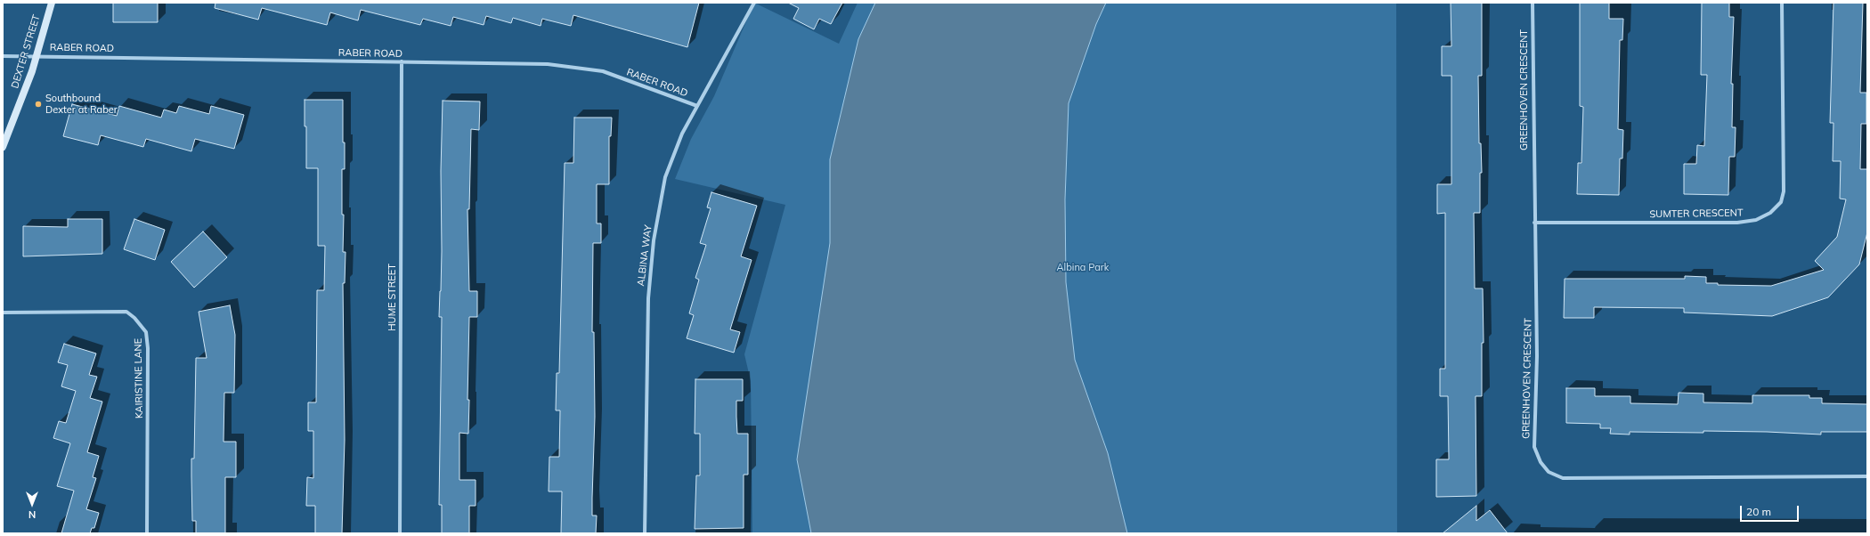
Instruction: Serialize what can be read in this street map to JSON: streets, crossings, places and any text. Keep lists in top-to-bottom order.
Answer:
{
  "streets": {
    "street": [
      "RABER ROAD",
      "DEXTER STREET",
      "GREENHOVEN CRESCENT",
      "SUMTER CRESCENT",
      "ALBINA WAY",
      "HUME STREET",
      "KAIRISTINE LANE"
    ]
  },
  "crossings": [
    ["RABER ROAD", "DEXTER STREET"],
    ["RABER ROAD", "ALBINA WAY"],
    ["RABER ROAD", "HUME STREET"],
    ["GREENHOVEN CRESCENT", "SUMTER CRESCENT"]
  ],
  "parks": ["Albina Park"],
  "places": ["Southbound Dexter at Raber"],
  "scale_bar": "20 m",
  "north": "bottom"
}
